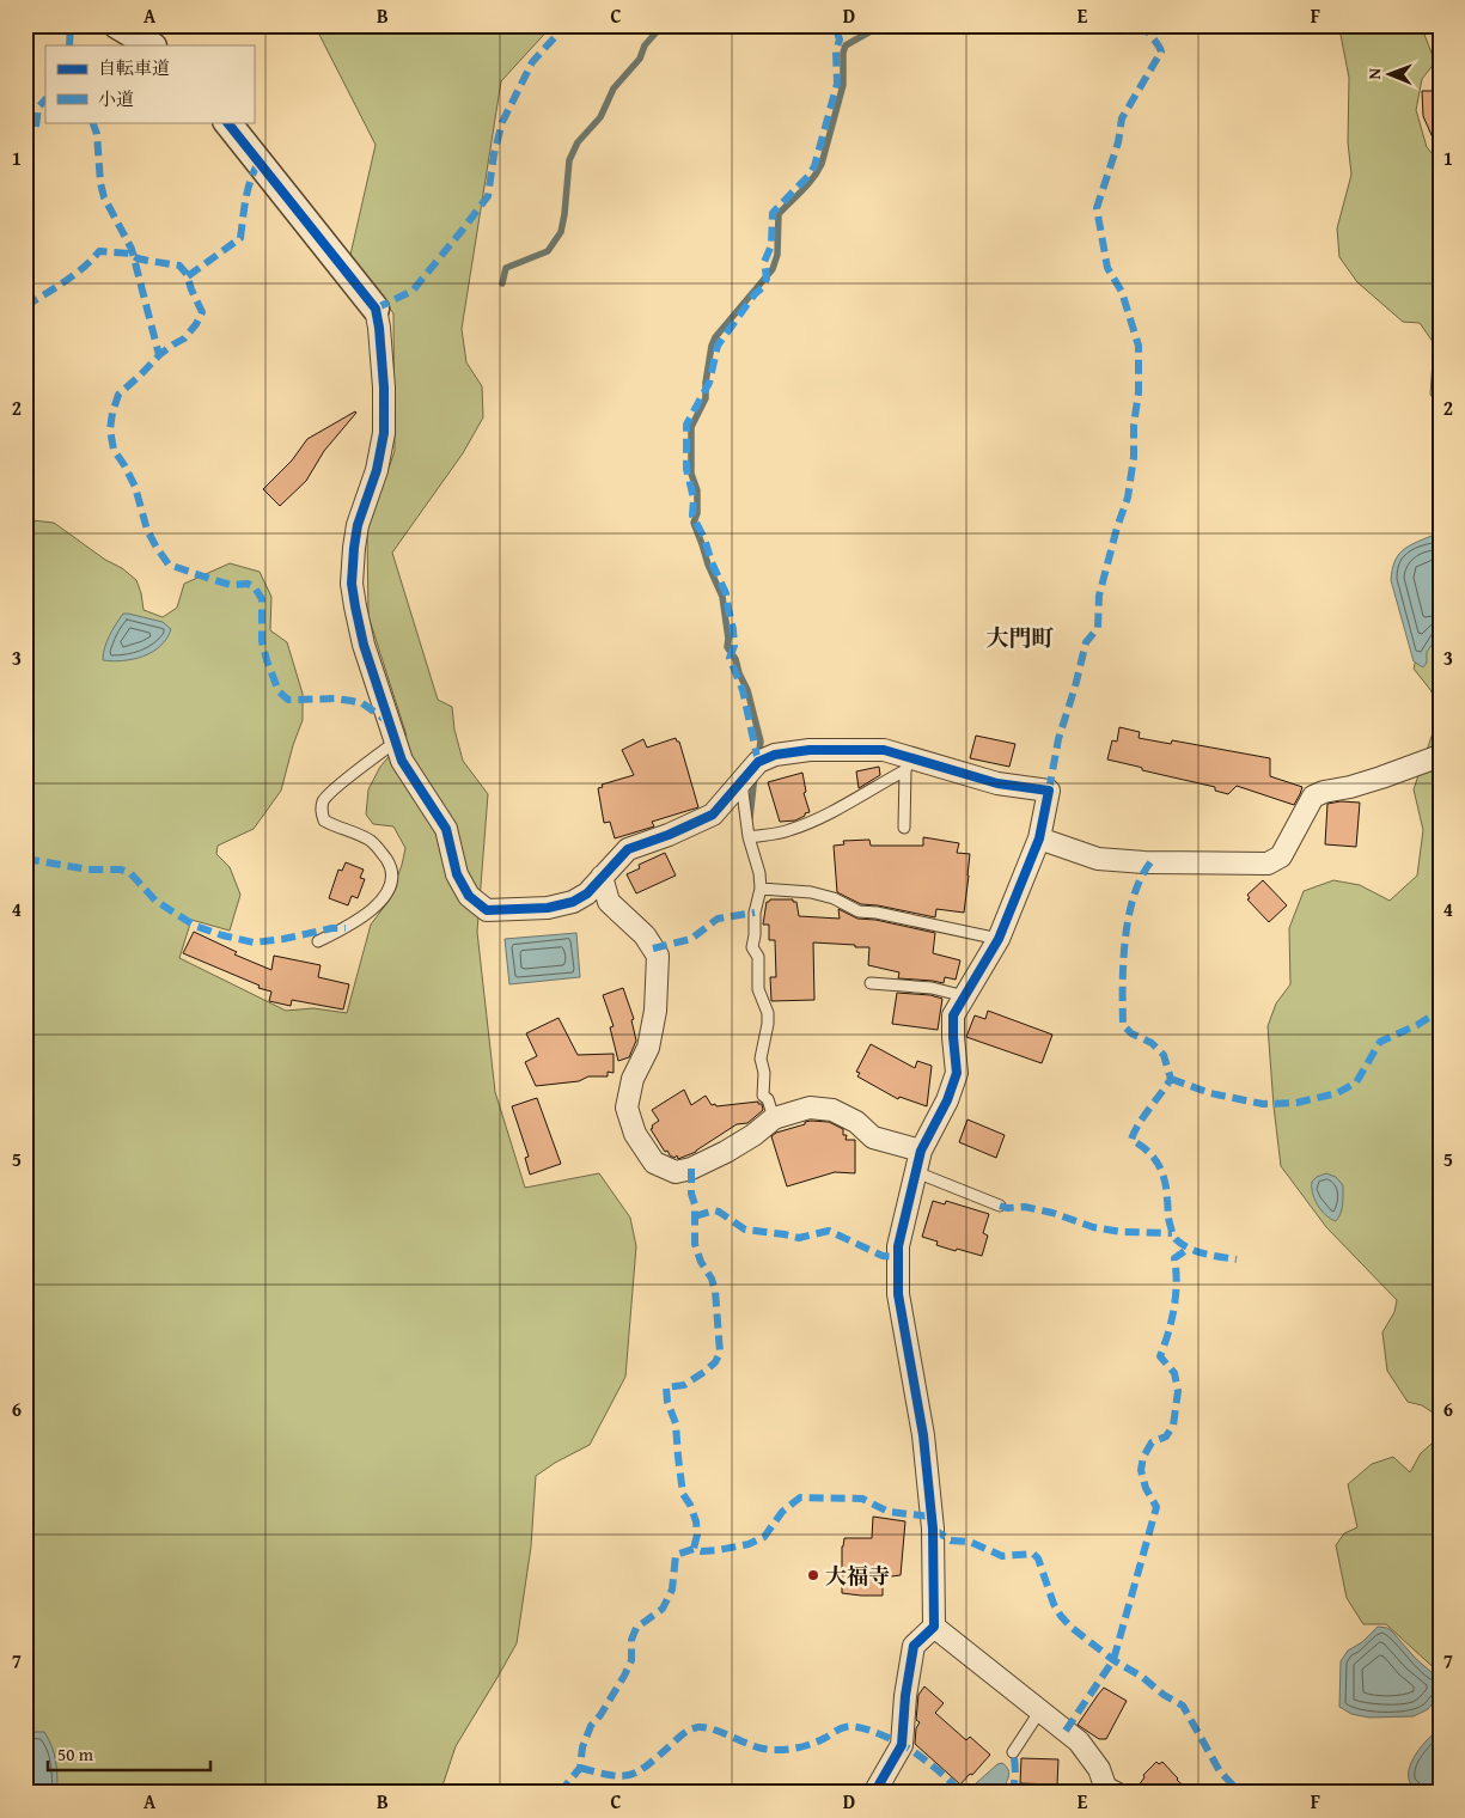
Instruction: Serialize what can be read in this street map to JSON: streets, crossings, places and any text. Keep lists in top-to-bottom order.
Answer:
{
  "districts": ["大門町"],
  "places": ["大福寺"],
  "legend": ["自転車道", "小道"],
  "scale_bar": "50 m",
  "north": "left",
  "grid": {
    "columns": [
      "A",
      "B",
      "C",
      "D",
      "E",
      "F"
    ],
    "rows": [
      "1",
      "2",
      "3",
      "4",
      "5",
      "6",
      "7"
    ]
  }
}
